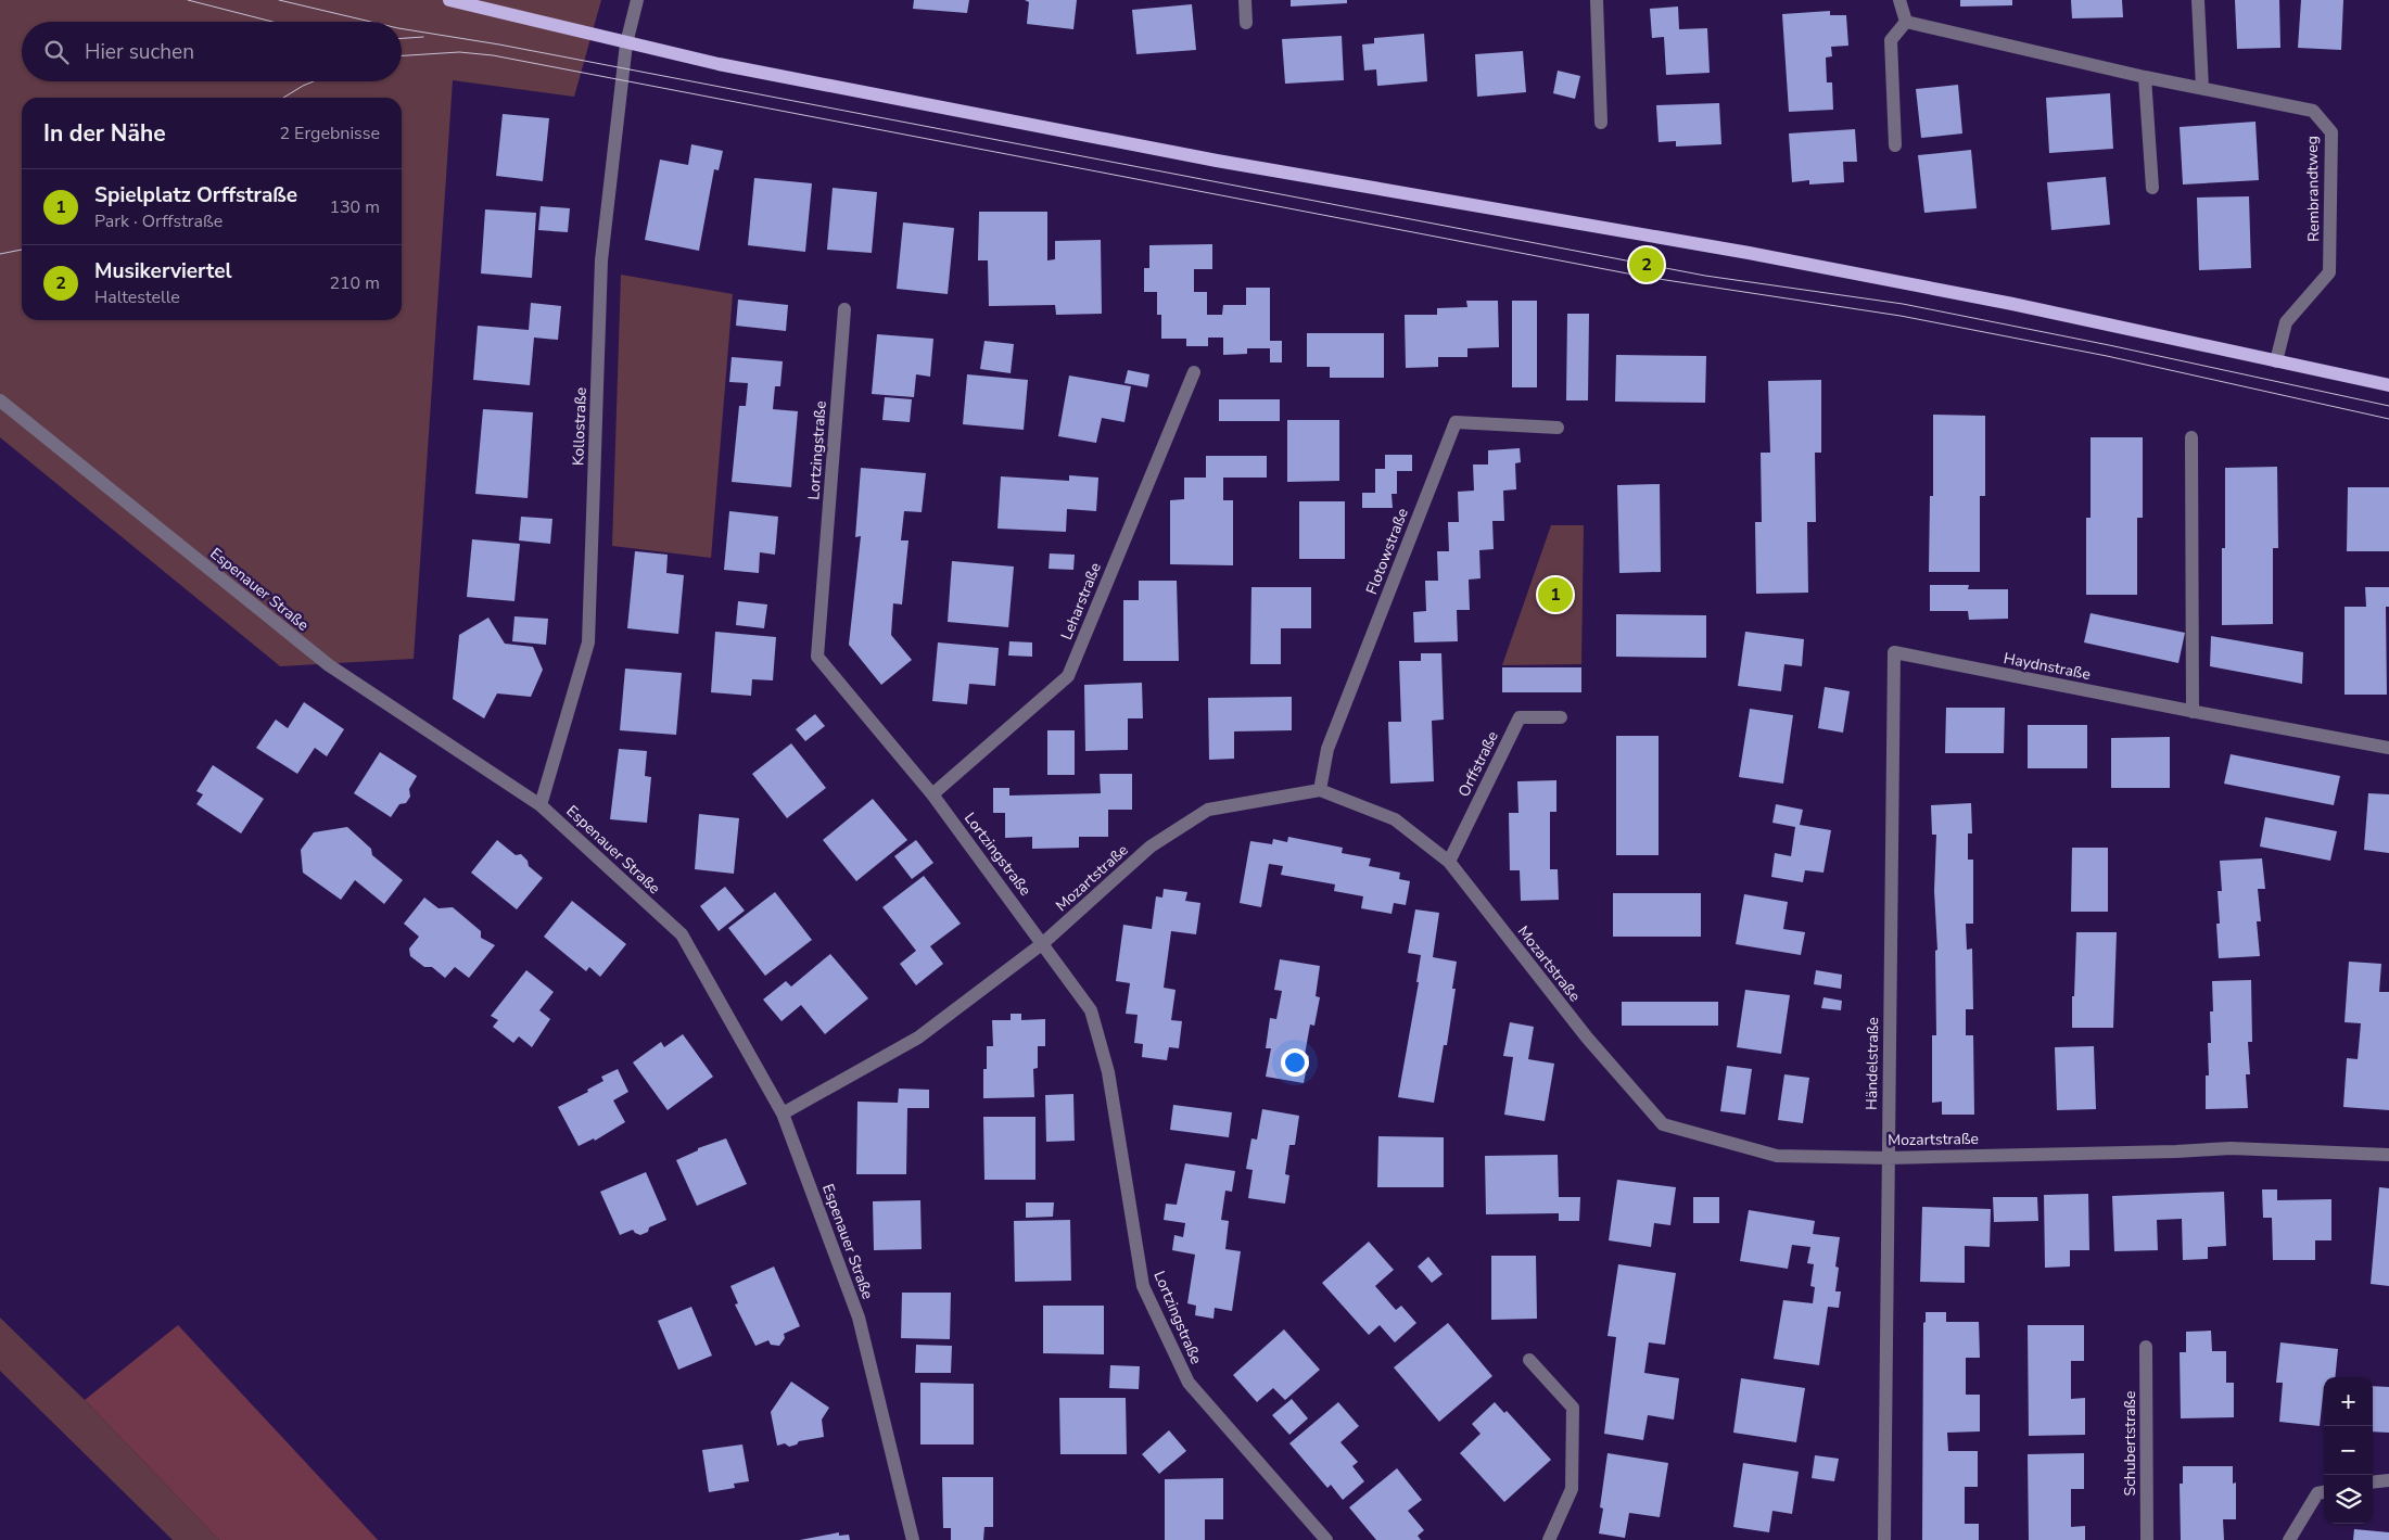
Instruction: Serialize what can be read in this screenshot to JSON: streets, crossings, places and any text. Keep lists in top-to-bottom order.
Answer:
{
  "streets": {
    "street": [
      "Rembrandtweg",
      "Kollostraße",
      "Lortzingstraße",
      "Flotowstraße",
      "Espenauer Straße",
      "Leharstraße",
      "Haydnstraße",
      "Orffstraße",
      "Mozartstraße",
      "Händelstraße",
      "Schubertstraße"
    ]
  },
  "crossings": [
    ["Kollostraße", "Espenauer Straße"],
    ["Lortzingstraße", "Leharstraße"],
    ["Lortzingstraße", "Mozartstraße"],
    ["Flotowstraße", "Mozartstraße"],
    ["Espenauer Straße", "Mozartstraße"],
    ["Haydnstraße", "Händelstraße"],
    ["Orffstraße", "Mozartstraße"],
    ["Mozartstraße", "Händelstraße"]
  ],
  "page": {
    "search": "Hier suchen",
    "heading": ["In der Nähe", "2 Ergebnisse"],
    "list": [
      {
        "mark": "1",
        "name": "Spielplatz Orffstraße",
        "note": "Park · Orffstraße",
        "value": "130 m"
      },
      {
        "mark": "2",
        "name": "Musikerviertel",
        "note": "Haltestelle",
        "value": "210 m"
      }
    ],
    "pins": ["2", "1"],
    "map_buttons": ["+", "−"]
  }
}
